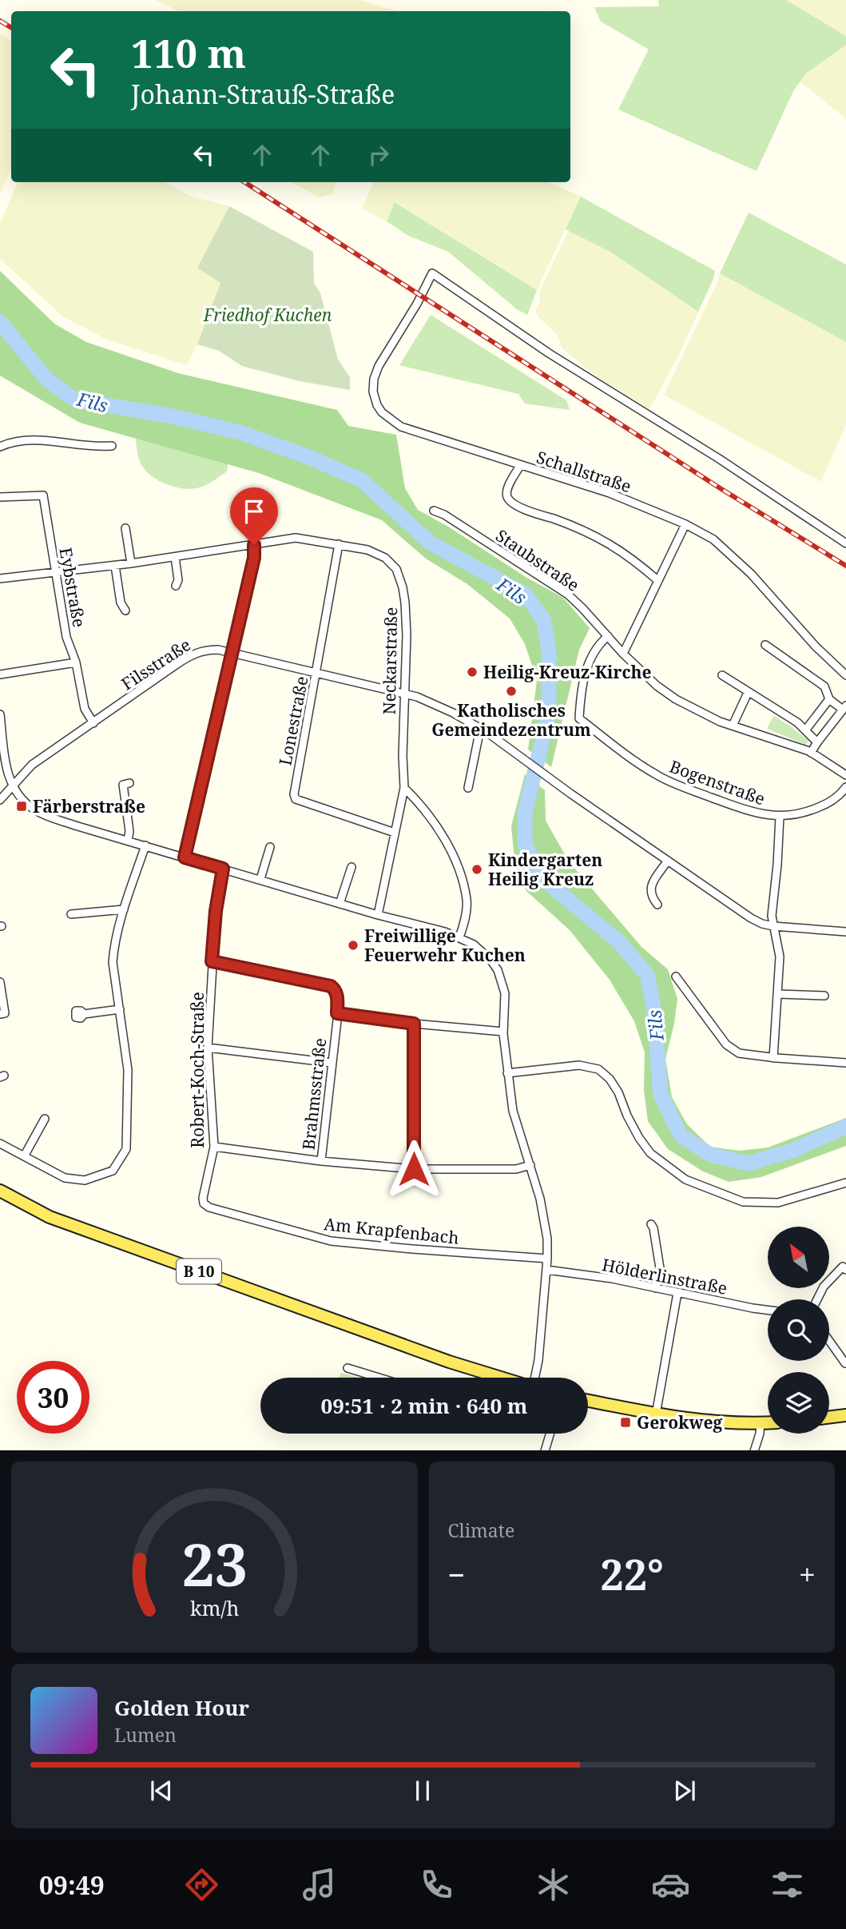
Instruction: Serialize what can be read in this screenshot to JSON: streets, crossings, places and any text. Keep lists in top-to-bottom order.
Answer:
{
  "streets": {
    "main road": ["B 10"],
    "street": [
      "Schallstraße",
      "Staubstraße",
      "Eybstraße",
      "Neckarstraße",
      "Filsstraße",
      "Lonestraße",
      "Bogenstraße",
      "Robert-Koch-Straße",
      "Brahmsstraße",
      "Am Krapfenbach",
      "Hölderlinstraße"
    ]
  },
  "crossings": [
    ["Staubstraße", "Bogenstraße"],
    ["Eybstraße", "Neckarstraße"],
    ["Eybstraße", "Filsstraße"],
    ["Neckarstraße", "Filsstraße"],
    ["Neckarstraße", "Lonestraße"],
    ["Filsstraße", "Lonestraße"],
    ["Robert-Koch-Straße", "Brahmsstraße"],
    ["Robert-Koch-Straße", "Am Krapfenbach"]
  ],
  "water": ["Fils"],
  "parks": ["Friedhof Kuchen"],
  "places": {
    "other": [
      "Heilig-Kreuz-Kirche",
      "Katholisches Gemeindezentrum",
      "Kindergarten Heilig Kreuz",
      "Freiwillige Feuerwehr Kuchen"
    ],
    "transit": ["Färberstraße", "Gerokweg"]
  },
  "north": "top left",
  "page": {
    "turn": ["110 m", "Johann-Strauß-Straße"],
    "limit": "30",
    "trip": "09:51 · 2 min · 640 m",
    "tile": "Climate",
    "heat": ["−", "22°", "+"],
    "song": ["Golden Hour", "Lumen"],
    "tabs": "09:49",
    "gauge": ["23", "km/h"]
  }
}
